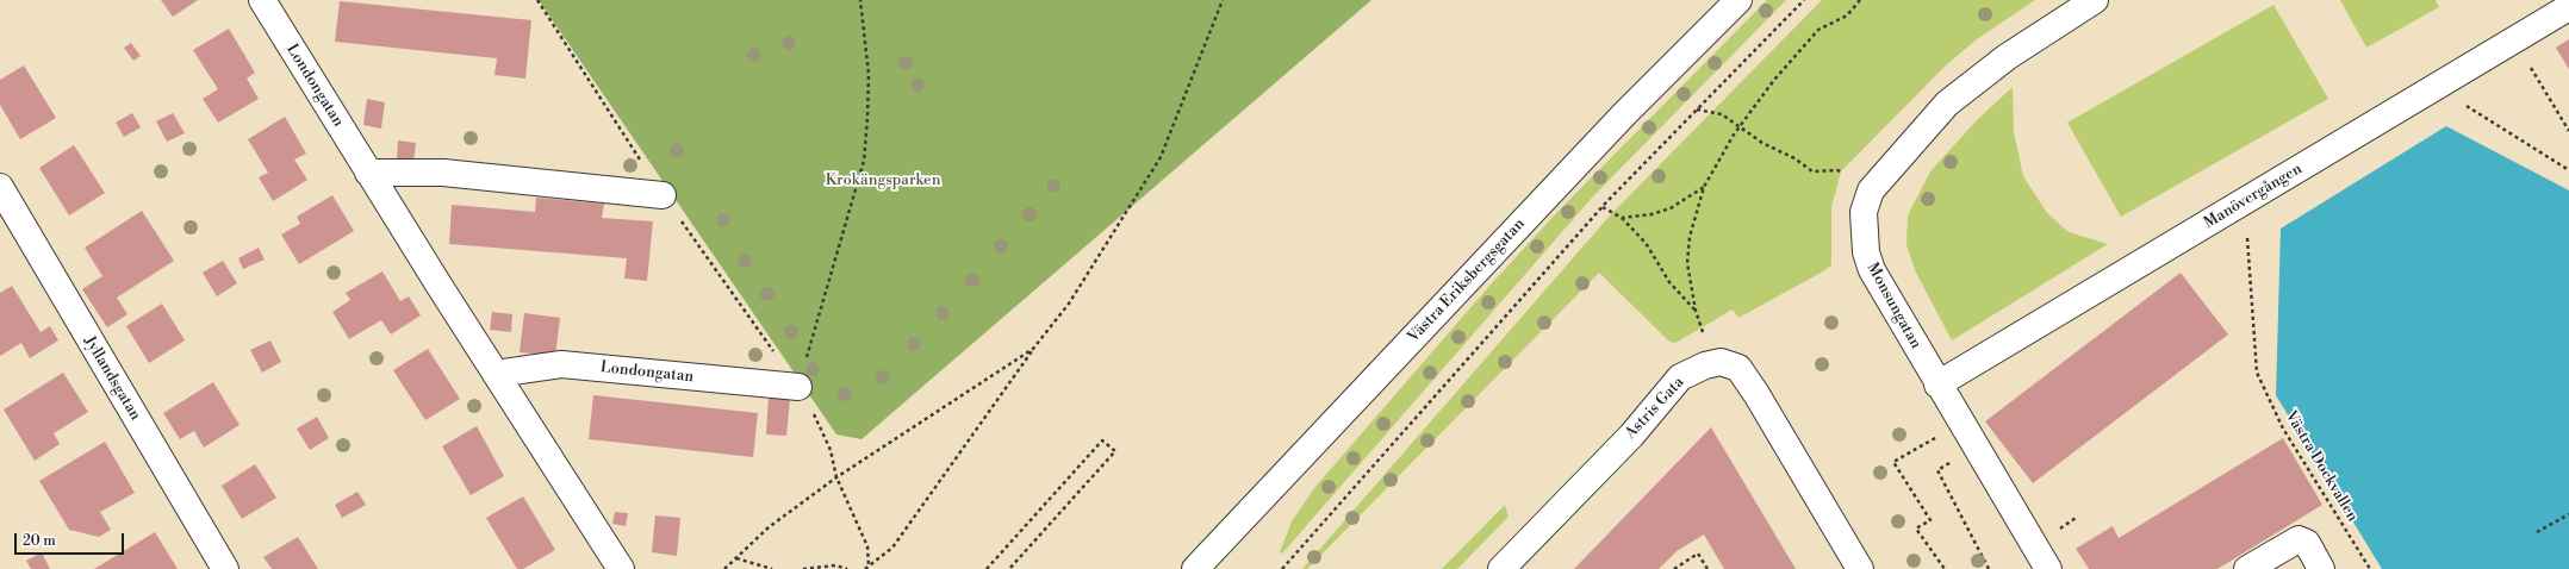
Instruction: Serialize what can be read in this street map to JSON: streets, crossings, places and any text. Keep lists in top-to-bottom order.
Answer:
{
  "streets": {
    "street": [
      "Londongatan",
      "Manövergången",
      "Västra Eriksbergsgatan",
      "Monsungatan",
      "Jyllandsgatan",
      "Astris Gata"
    ],
    "path": ["Västra Dockvallen"]
  },
  "crossings": [
    ["Manövergången", "Monsungatan"],
    ["Manövergången", "Västra Dockvallen"]
  ],
  "parks": ["Krokängsparken"],
  "scale_bar": "20 m"
}
